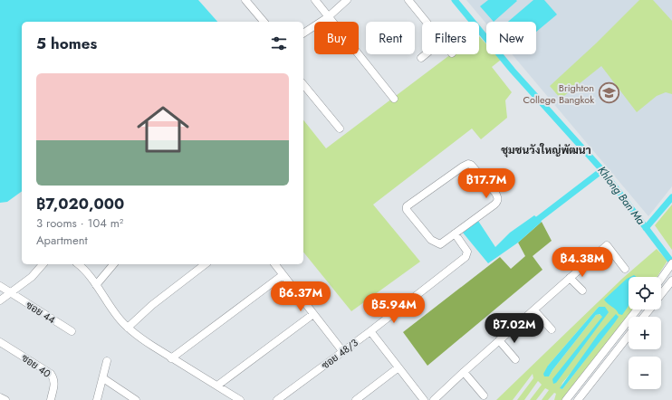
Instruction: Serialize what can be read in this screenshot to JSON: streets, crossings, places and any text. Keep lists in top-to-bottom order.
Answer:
{
  "streets": {
    "street": ["ซอย 44", "ซอย 48/3", "ซอย 40"]
  },
  "districts": ["ชุมชนวังใหญ่พัฒนา"],
  "water": ["Khlong Ban Ma"],
  "places": {
    "school or university": ["Brighton College Bangkok"]
  },
  "page": {
    "chip": [
      "Buy",
      "Rent",
      "Filters",
      "New"
    ],
    "heading": "5 homes",
    "list": [
      {
        "name": "฿7,020,000",
        "note": "3 rooms · 104 m² · Apartment"
      }
    ],
    "price": [
      "฿17.7M",
      "฿4.38M",
      "฿6.37M",
      "฿5.94M",
      "฿7.02M"
    ],
    "map_buttons": ["+", "−"]
  }
}
